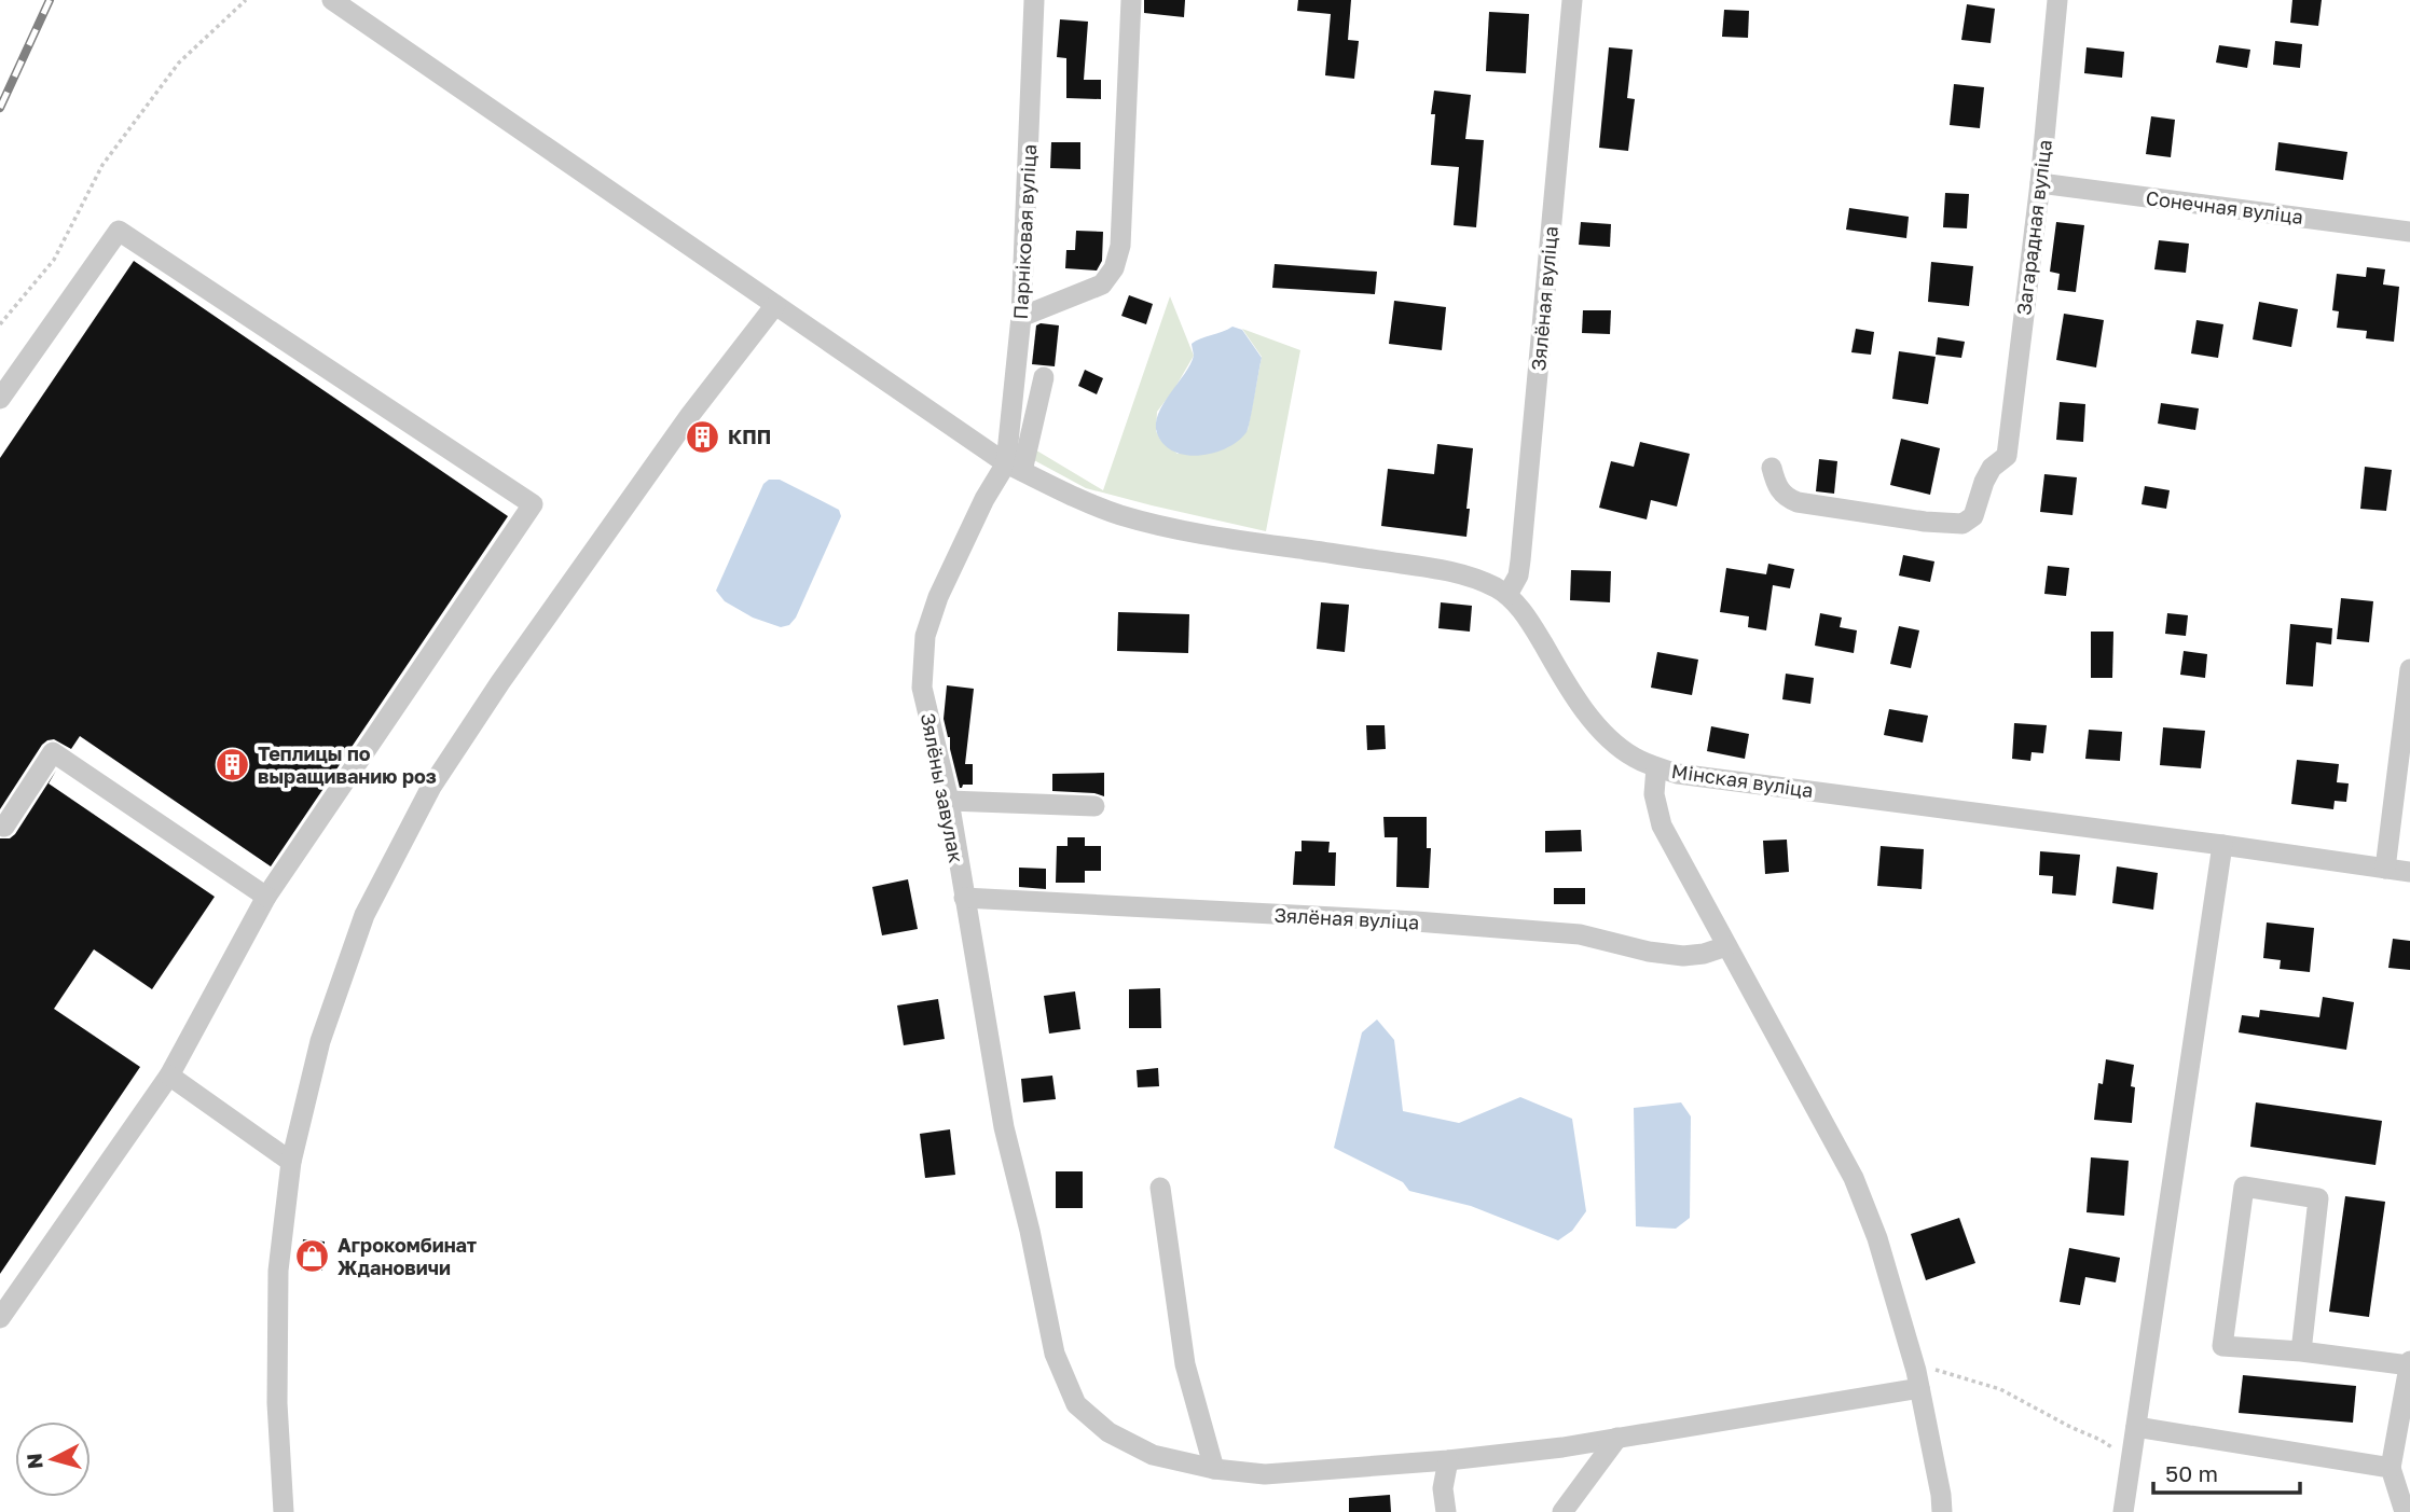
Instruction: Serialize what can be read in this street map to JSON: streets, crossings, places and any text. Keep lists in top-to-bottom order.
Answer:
{
  "streets": {
    "street": [
      "Сонечная вуліца",
      "Загарадная вуліца",
      "Парніковая вуліца",
      "Зялёная вуліца",
      "Мінская вуліца",
      "Зялёны завулак"
    ]
  },
  "crossings": [
    ["Сонечная вуліца", "Загарадная вуліца"],
    ["Парніковая вуліца", "Мінская вуліца"],
    ["Парніковая вуліца", "Зялёны завулак"],
    ["Зялёная вуліца", "Мінская вуліца"],
    ["Зялёная вуліца", "Зялёны завулак"],
    ["Мінская вуліца", "Зялёны завулак"]
  ],
  "places": {
    "building": ["КПП", "Теплицы по выращиванию роз"],
    "shop": ["Агрокомбинат Ждановичи"]
  },
  "scale_bar": "50 m",
  "north": "left"
}
